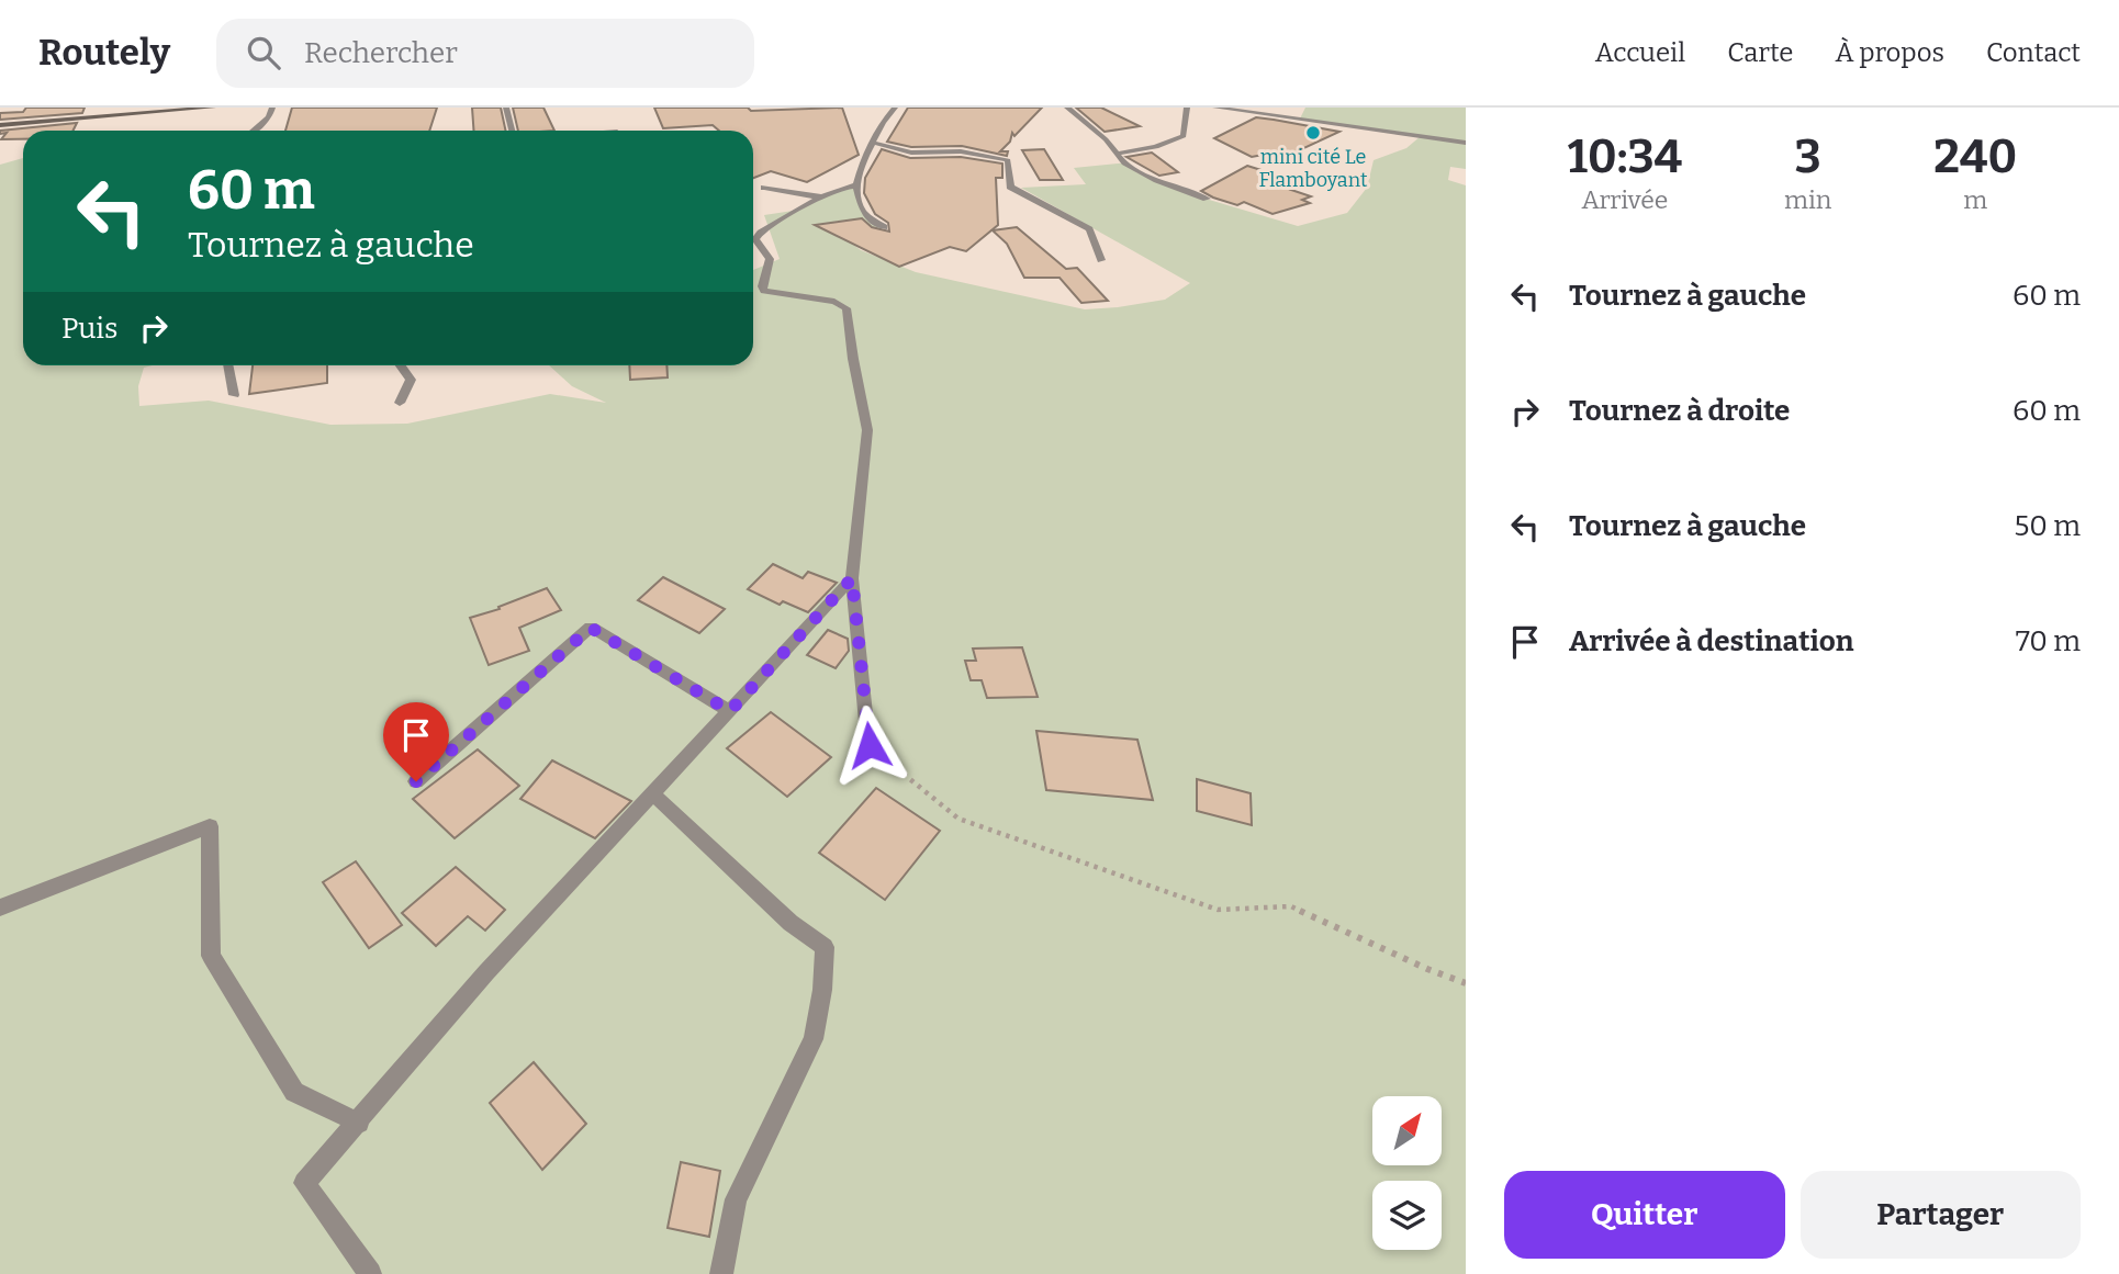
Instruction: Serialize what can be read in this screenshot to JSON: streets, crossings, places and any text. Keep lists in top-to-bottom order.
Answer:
{
  "places": ["mini cité Le Flamboyant"],
  "north": "top right",
  "page": {
    "header": "Routely",
    "search": "Rechercher",
    "nav": [
      "Accueil",
      "Carte",
      "À propos",
      "Contact"
    ],
    "eta": [
      "10:34",
      "Arrivée",
      "3",
      "min",
      "240",
      "m"
    ],
    "turn": ["60 m", "Tournez à gauche"],
    "list": [
      {
        "name": "Tournez à gauche",
        "value": "60 m"
      },
      {
        "name": "Tournez à droite",
        "value": "60 m"
      },
      {
        "name": "Tournez à gauche",
        "value": "50 m"
      },
      {
        "name": "Arrivée à destination",
        "value": "70 m"
      }
    ],
    "then": "Puis",
    "buttons": ["Quitter", "Partager"]
  }
}
